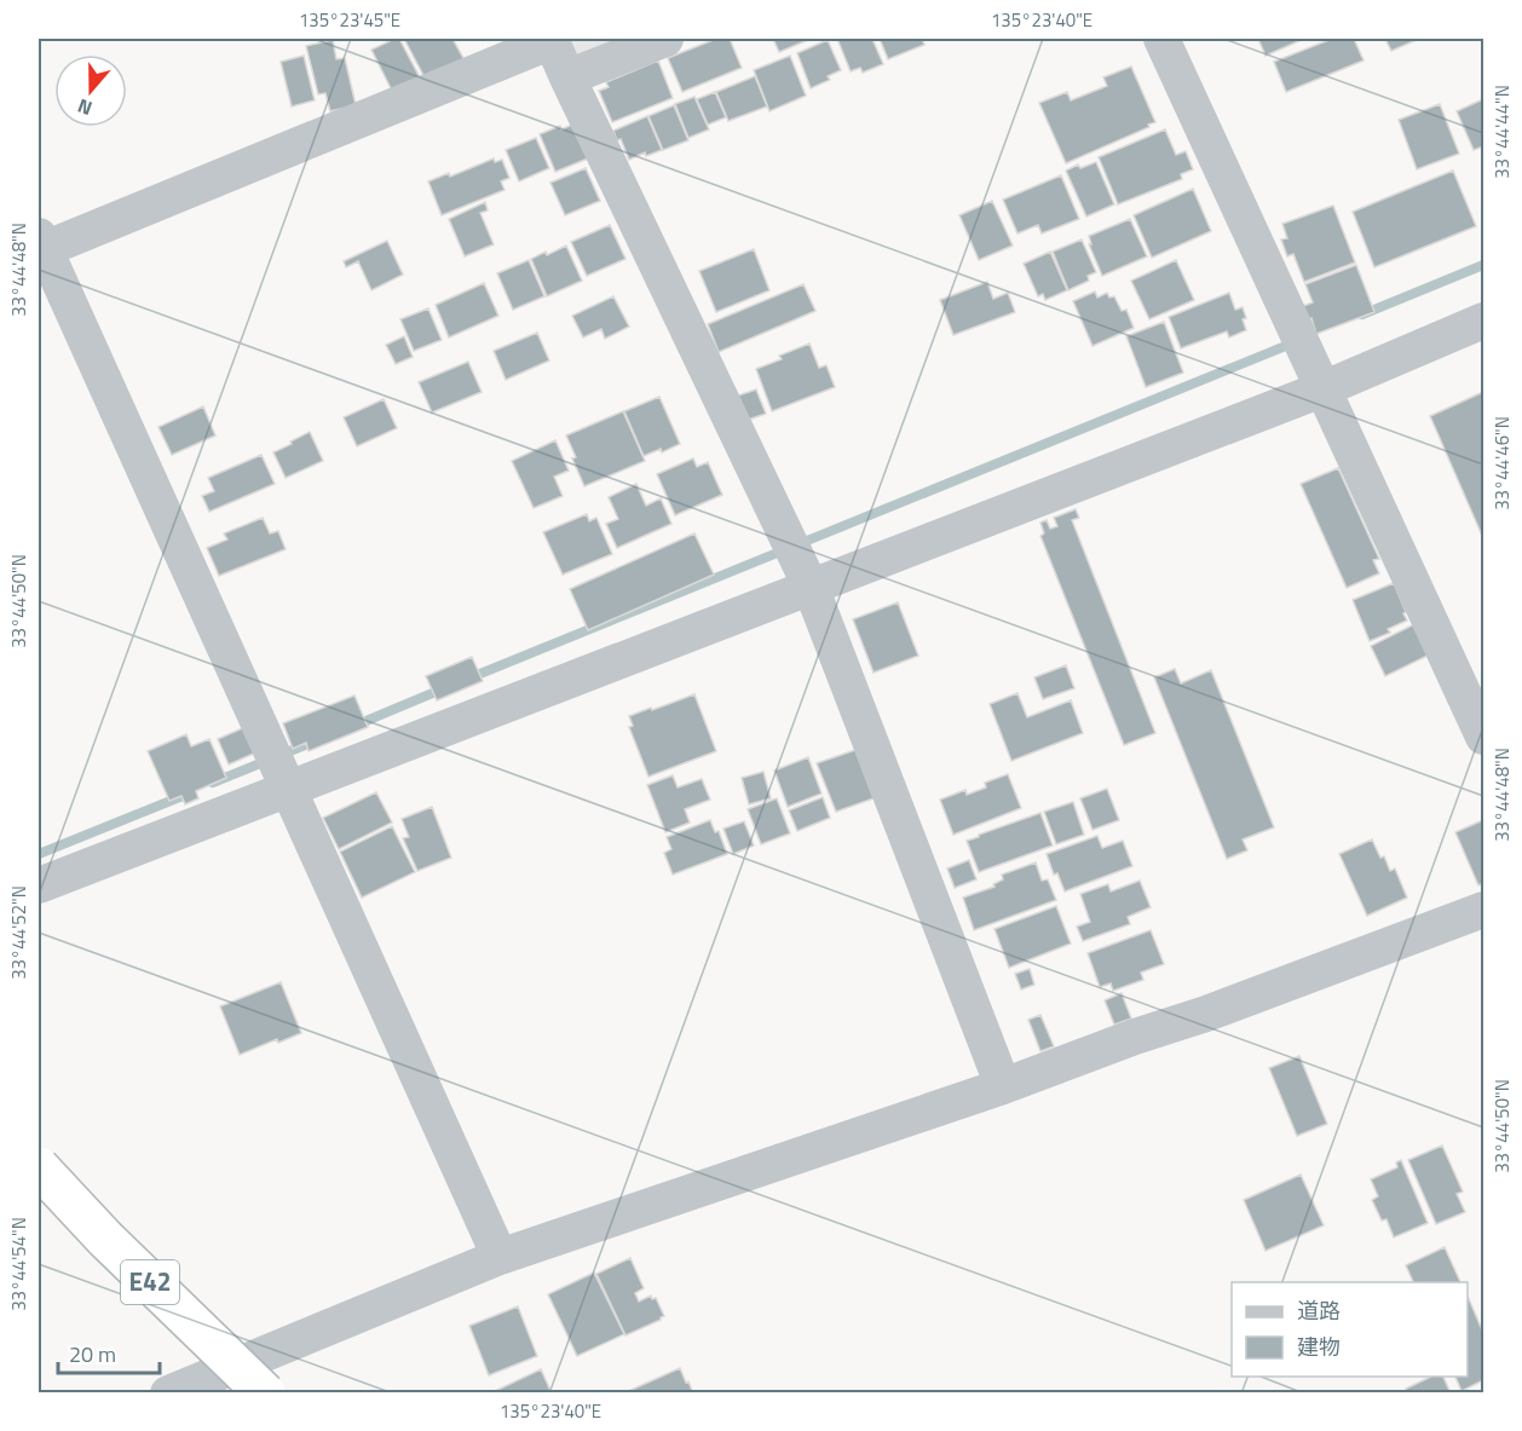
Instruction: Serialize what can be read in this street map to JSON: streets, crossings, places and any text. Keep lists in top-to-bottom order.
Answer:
{
  "streets": {
    "highway": ["E42"]
  },
  "legend": ["道路", "建物"],
  "scale_bar": "20 m",
  "north": "bottom",
  "coordinates": [
    "135°23'45\"E",
    "135°23'40\"E",
    "33°44'44\"N",
    "33°44'48\"N",
    "33°44'46\"N",
    "33°44'50\"N",
    "33°44'52\"N",
    "33°44'54\"N"
  ]
}
